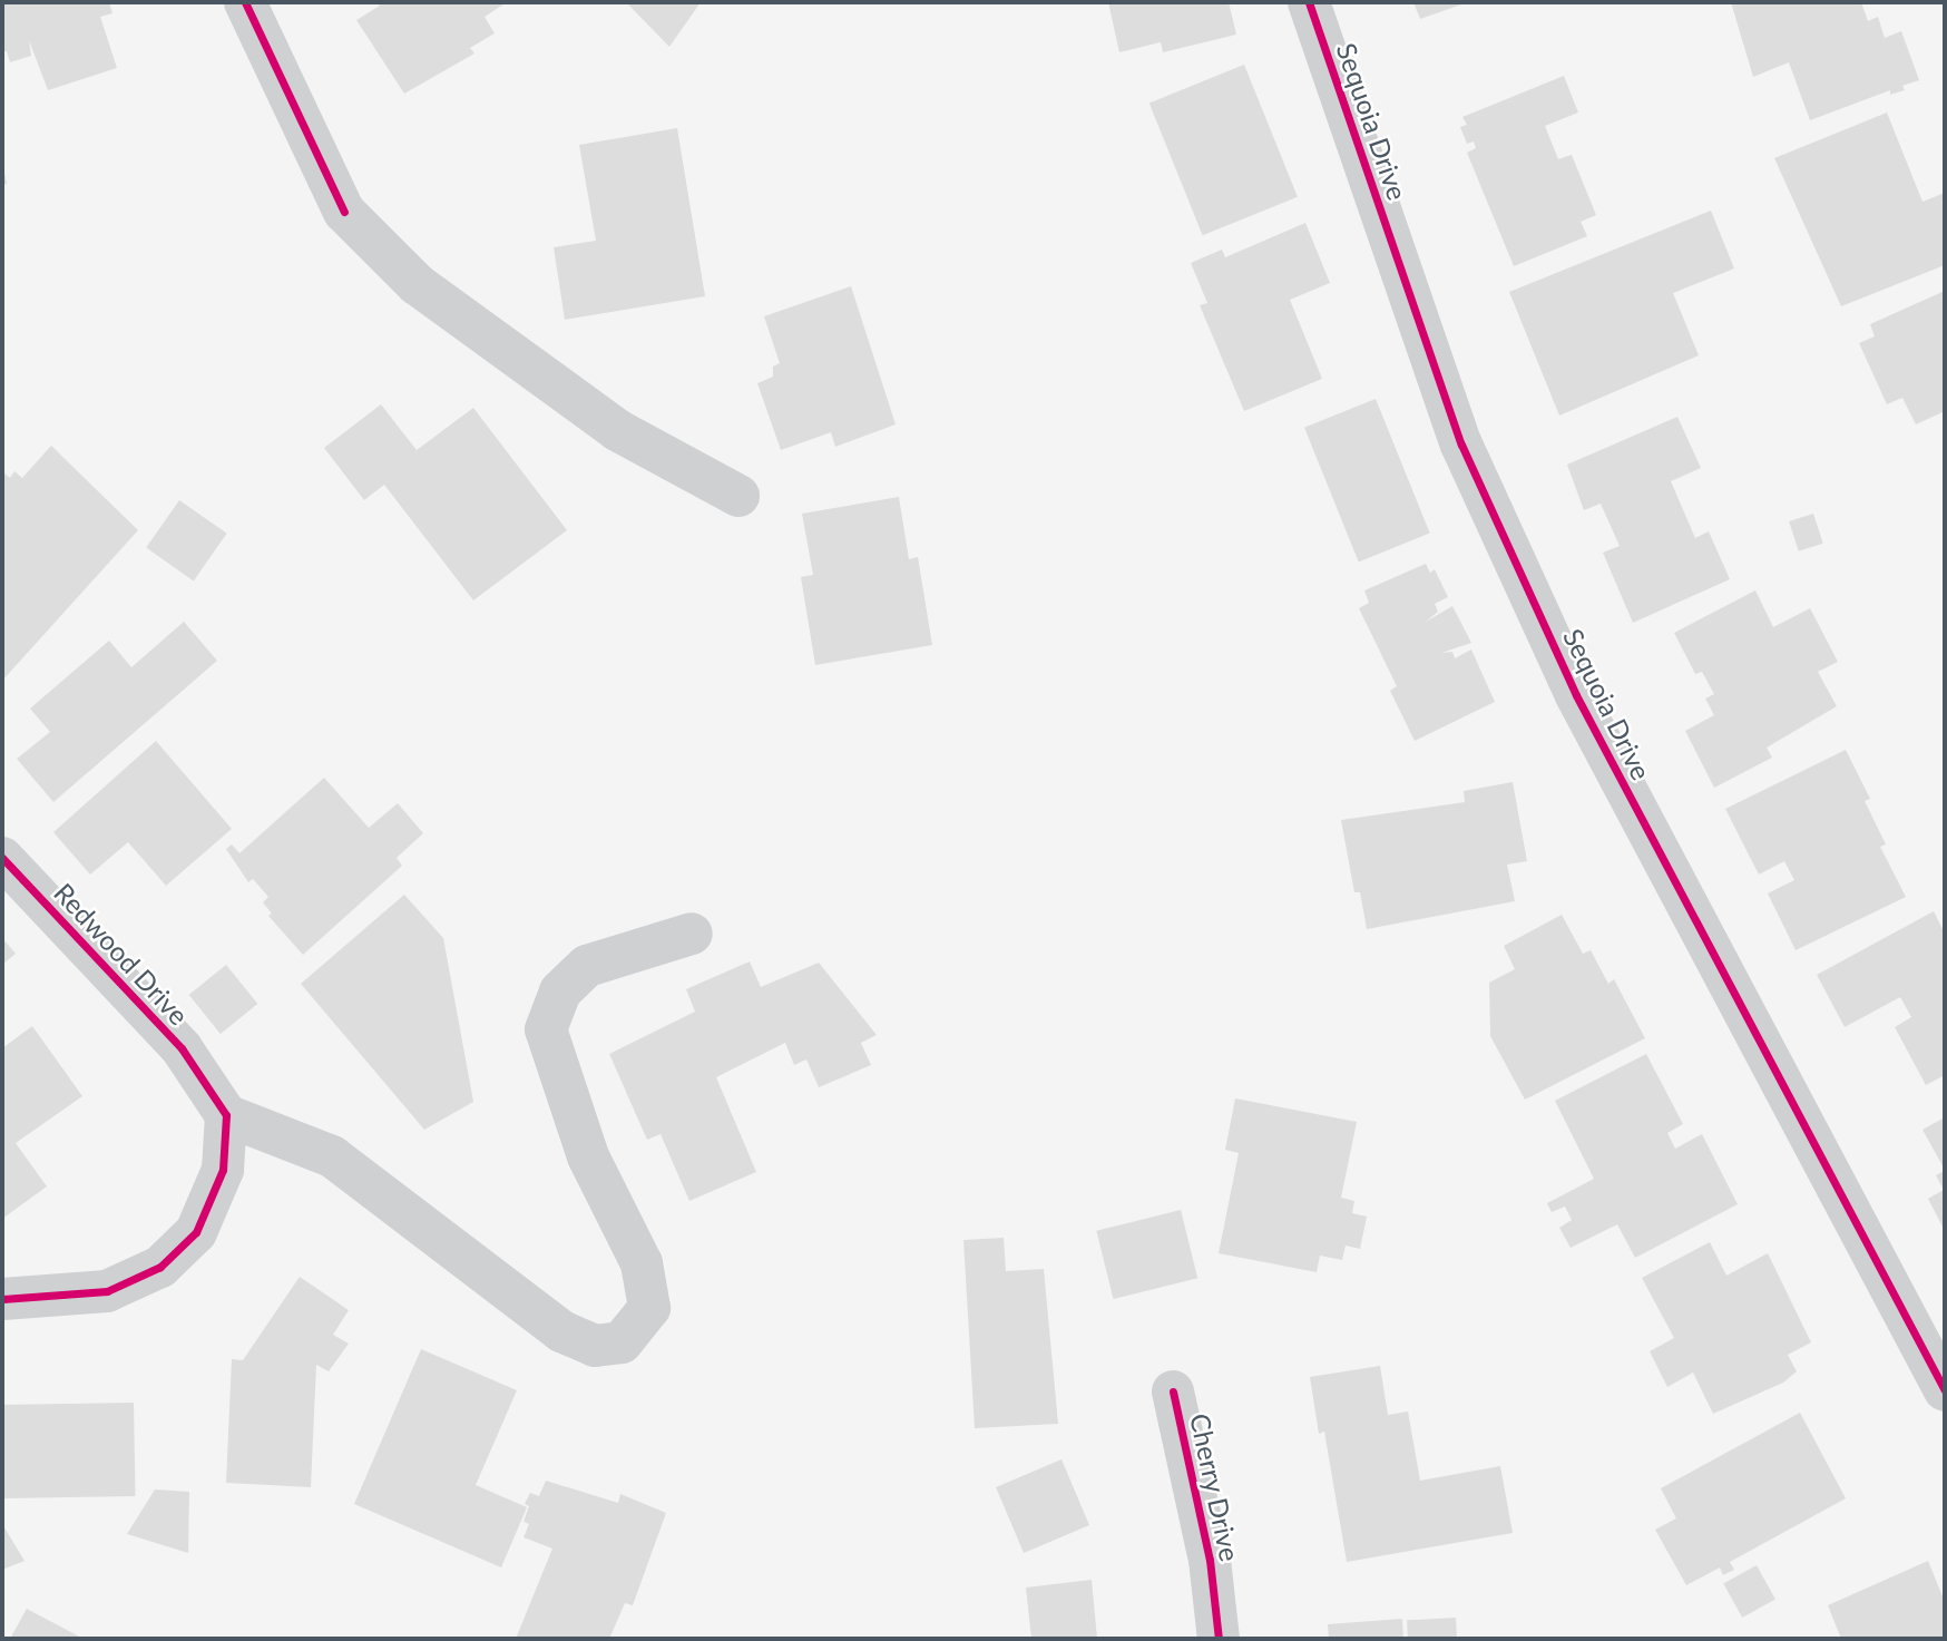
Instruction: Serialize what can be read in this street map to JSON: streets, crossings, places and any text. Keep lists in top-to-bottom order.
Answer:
{
  "streets": {
    "street": ["Sequoia Drive", "Redwood Drive", "Cherry Drive"]
  }
}
